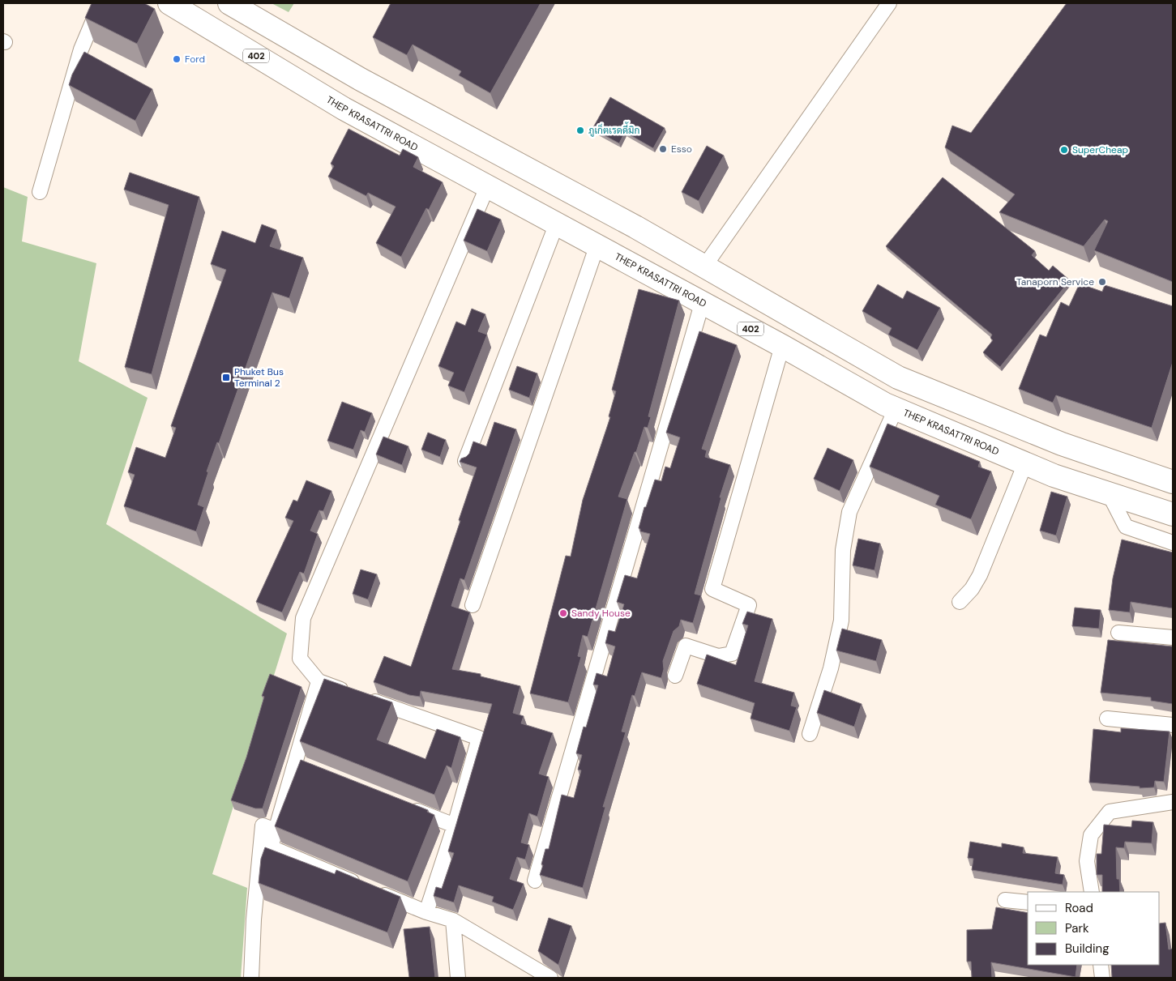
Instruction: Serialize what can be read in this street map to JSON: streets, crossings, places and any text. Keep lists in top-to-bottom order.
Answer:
{
  "streets": {
    "main road": ["402", "THEP KRASATTRI ROAD"]
  },
  "places": {
    "other": [
      "Ford",
      "ภูเก็ตเรดดี้มิก",
      "Esso",
      "SuperCheap",
      "Tanaporn Service",
      "Sandy House"
    ],
    "transit": ["Phuket Bus Terminal 2"]
  },
  "legend": ["Road", "Park", "Building"]
}
